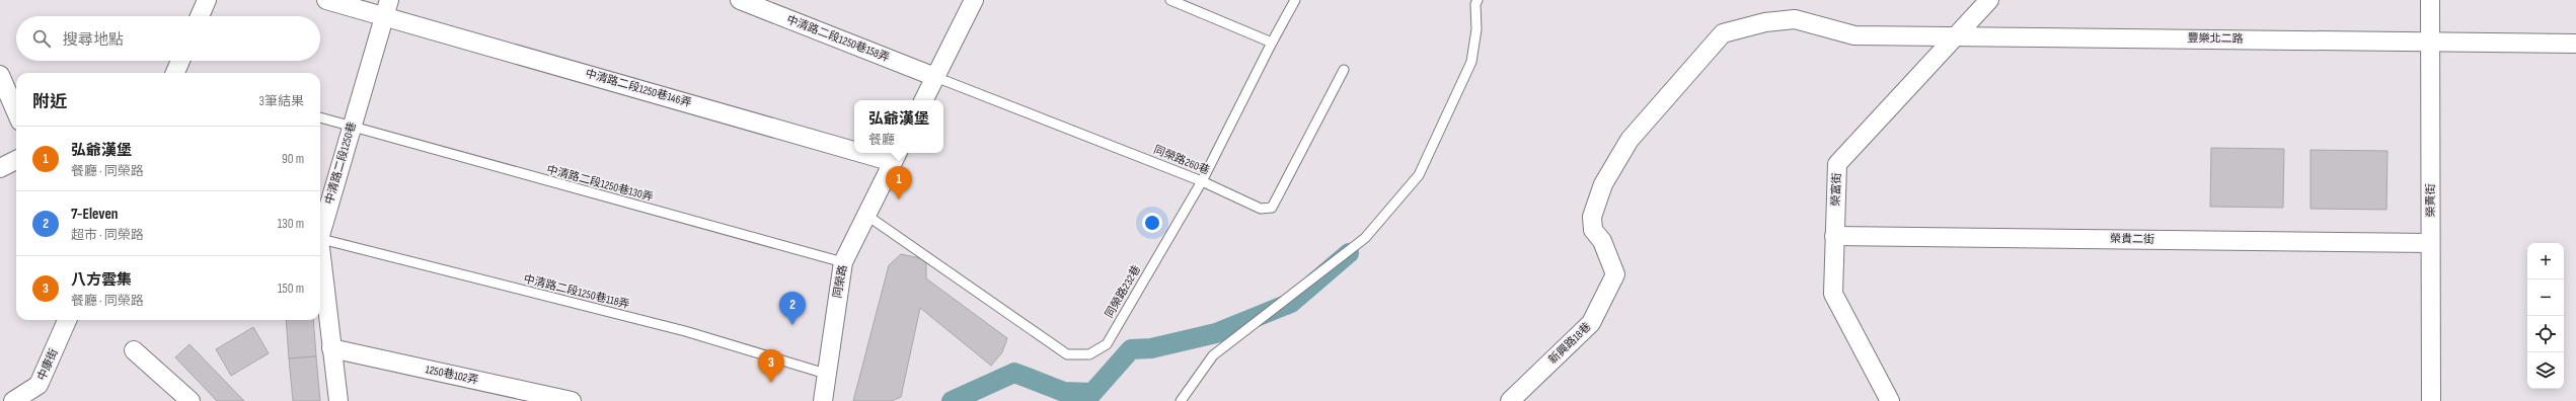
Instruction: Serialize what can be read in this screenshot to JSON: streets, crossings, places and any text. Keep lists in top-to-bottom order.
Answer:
{
  "streets": {
    "street": [
      "中清路二段1250巷158弄",
      "豐樂北二路",
      "中清路二段1250巷146弄",
      "中清路二段1250巷",
      "榮富街",
      "榮貴街",
      "榮貴二街",
      "同榮路",
      "新興路18巷",
      "中康街",
      "1250巷102弄"
    ],
    "lane": [
      "同榮路260巷",
      "中清路二段1250巷130弄",
      "中清路二段1250巷118弄",
      "同榮路232巷"
    ]
  },
  "crossings": [
    ["中清路二段1250巷158弄", "同榮路260巷"],
    ["豐樂北二路", "榮富街"],
    ["豐樂北二路", "榮貴街"],
    ["豐樂北二路", "新興路18巷"],
    ["中清路二段1250巷146弄", "中清路二段1250巷"],
    ["中清路二段1250巷146弄", "同榮路"],
    ["同榮路260巷", "同榮路232巷"],
    ["中清路二段1250巷", "中清路二段1250巷130弄"],
    ["中清路二段1250巷", "1250巷102弄"],
    ["中清路二段1250巷130弄", "同榮路"],
    ["榮富街", "榮貴二街"],
    ["榮貴街", "榮貴二街"],
    ["同榮路", "中清路二段1250巷118弄"],
    ["同榮路", "同榮路232巷"]
  ],
  "page": {
    "search": "搜尋地點",
    "heading": ["附近", "3筆結果"],
    "popup": ["弘爺漢堡", "餐廳"],
    "list": [
      {
        "mark": "1",
        "name": "弘爺漢堡",
        "note": "餐廳 · 同榮路",
        "value": "90 m"
      },
      {
        "mark": "2",
        "name": "7-Eleven",
        "note": "超市 · 同榮路",
        "value": "130 m"
      },
      {
        "mark": "3",
        "name": "八方雲集",
        "note": "餐廳 · 同榮路",
        "value": "150 m"
      }
    ],
    "pins": ["1", "2", "3"],
    "map_buttons": ["+", "−"]
  }
}
